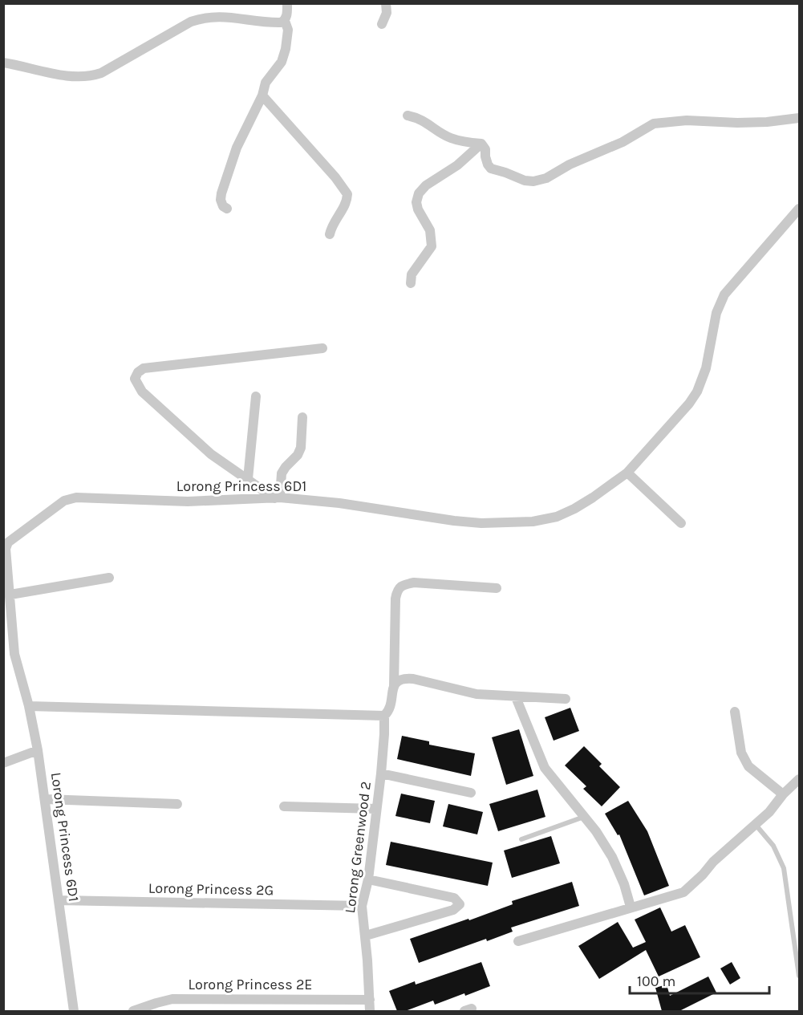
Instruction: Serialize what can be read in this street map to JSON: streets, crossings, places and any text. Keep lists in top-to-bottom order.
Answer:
{
  "streets": {
    "street": [
      "Lorong Princess 6D1",
      "Lorong Greenwood 2",
      "Lorong Princess 2G",
      "Lorong Princess 2E"
    ]
  },
  "crossings": [
    ["Lorong Princess 6D1", "Lorong Princess 2G"],
    ["Lorong Greenwood 2", "Lorong Princess 2G"],
    ["Lorong Greenwood 2", "Lorong Princess 2E"]
  ],
  "scale_bar": "100 m"
}
